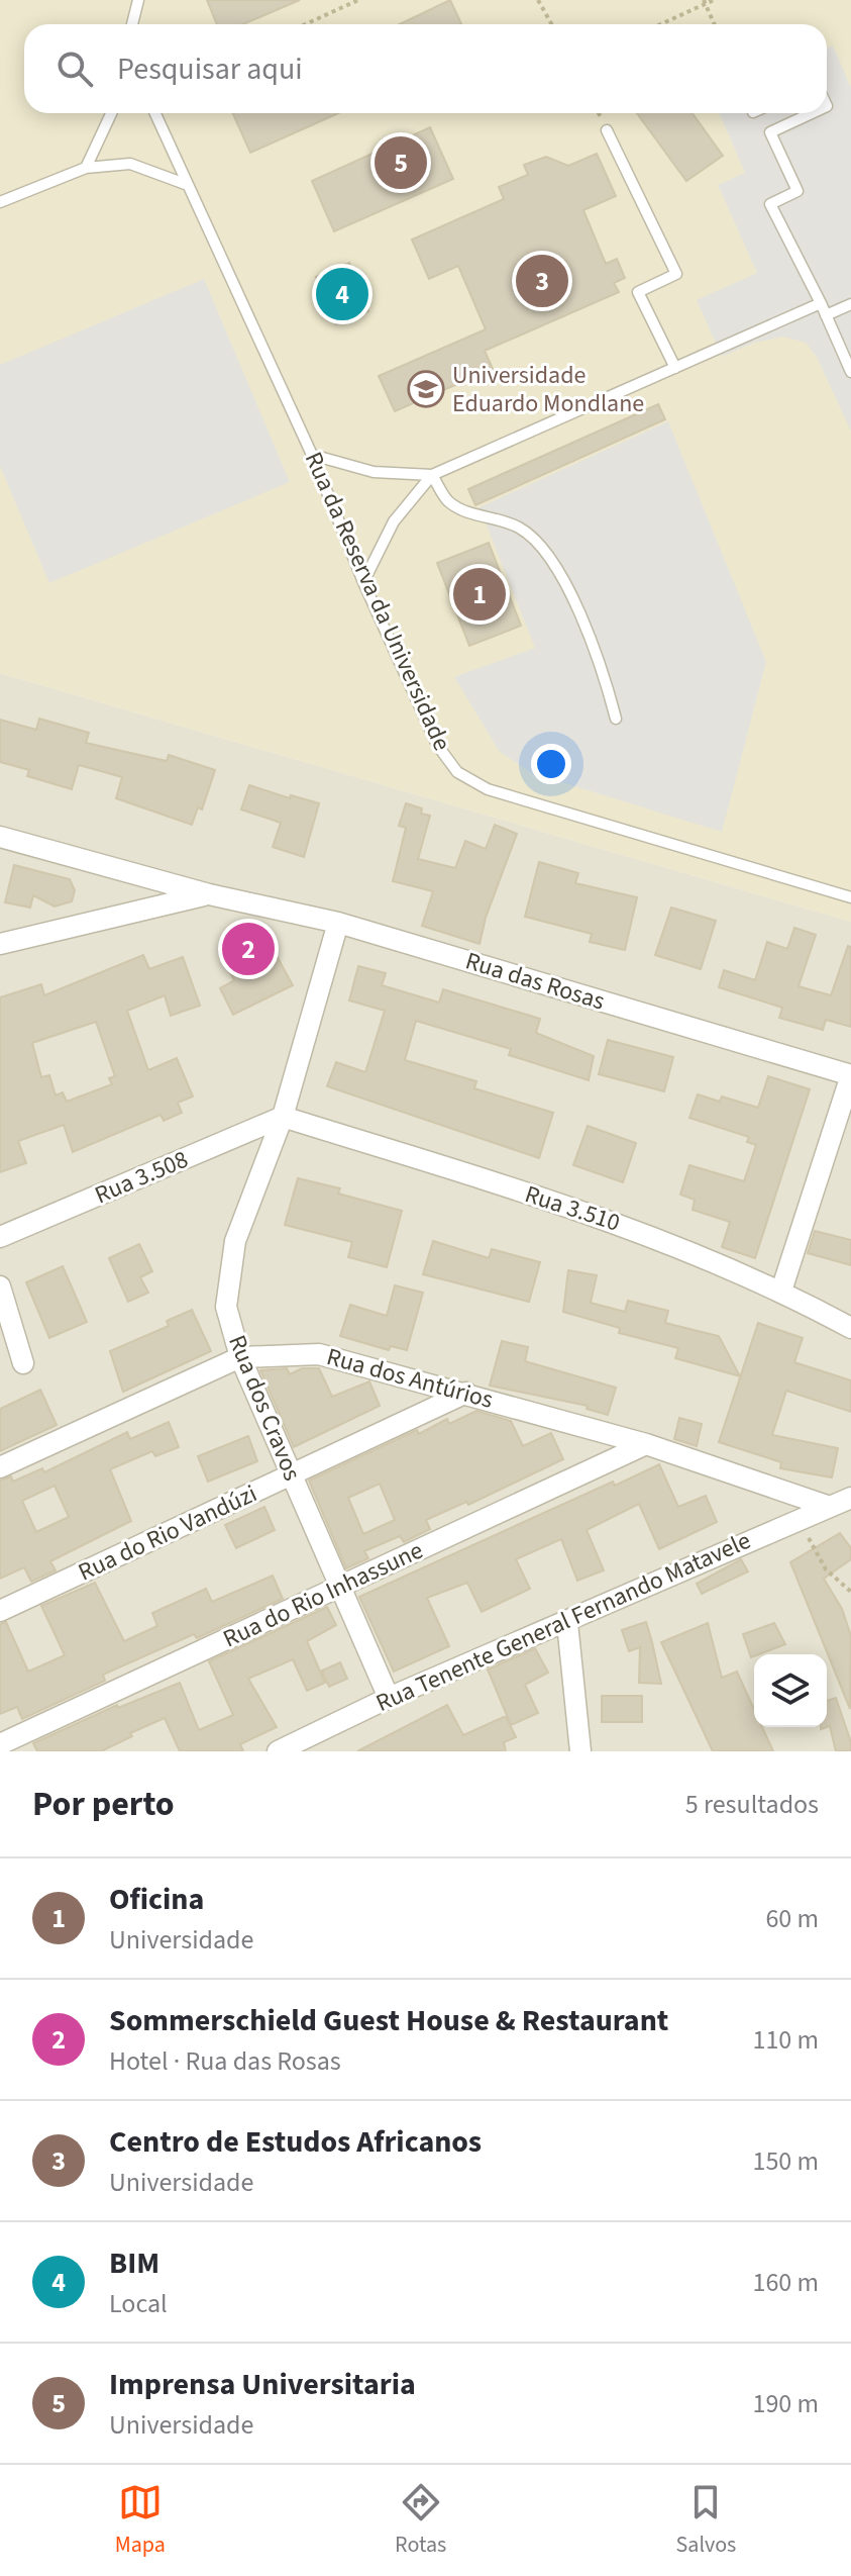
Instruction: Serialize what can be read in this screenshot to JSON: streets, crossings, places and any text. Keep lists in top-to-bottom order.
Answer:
{
  "streets": {
    "street": [
      "Rua das Rosas",
      "Rua 3.508",
      "Rua 3.510",
      "Rua dos Antúrios",
      "Rua dos Cravos",
      "Rua do Rio Vandúzi",
      "Rua do Rio Inhassune",
      "Rua Tenente General Fernando Matavele"
    ],
    "lane": ["Rua da Reserva da Universidade"]
  },
  "crossings": [
    ["Rua das Rosas", "Rua 3.510"],
    ["Rua das Rosas", "Rua dos Cravos"],
    ["Rua 3.508", "Rua 3.510"],
    ["Rua 3.508", "Rua dos Cravos"],
    ["Rua 3.510", "Rua dos Cravos"],
    ["Rua dos Antúrios", "Rua dos Cravos"],
    ["Rua dos Antúrios", "Rua do Rio Vandúzi"],
    ["Rua dos Antúrios", "Rua do Rio Inhassune"],
    ["Rua dos Antúrios", "Rua Tenente General Fernando Matavele"],
    ["Rua dos Cravos", "Rua do Rio Vandúzi"],
    ["Rua dos Cravos", "Rua do Rio Inhassune"],
    ["Rua dos Cravos", "Rua Tenente General Fernando Matavele"]
  ],
  "places": {
    "school or university": ["Universidade Eduardo Mondlane"]
  },
  "page": {
    "search": "Pesquisar aqui",
    "pins": [
      "5",
      "3",
      "4",
      "1",
      "2"
    ],
    "heading": ["Por perto", "5 resultados"],
    "list": [
      {
        "mark": "1",
        "name": "Oficina",
        "note": "Universidade",
        "value": "60 m"
      },
      {
        "mark": "2",
        "name": "Sommerschield Guest House & Restaurant",
        "note": "Hotel · Rua das Rosas",
        "value": "110 m"
      },
      {
        "mark": "3",
        "name": "Centro de Estudos Africanos",
        "note": "Universidade",
        "value": "150 m"
      },
      {
        "mark": "4",
        "name": "BIM",
        "note": "Local",
        "value": "160 m"
      },
      {
        "mark": "5",
        "name": "Imprensa Universitaria",
        "note": "Universidade",
        "value": "190 m"
      }
    ],
    "nav": ["Mapa", "Rotas", "Salvos"]
  }
}
